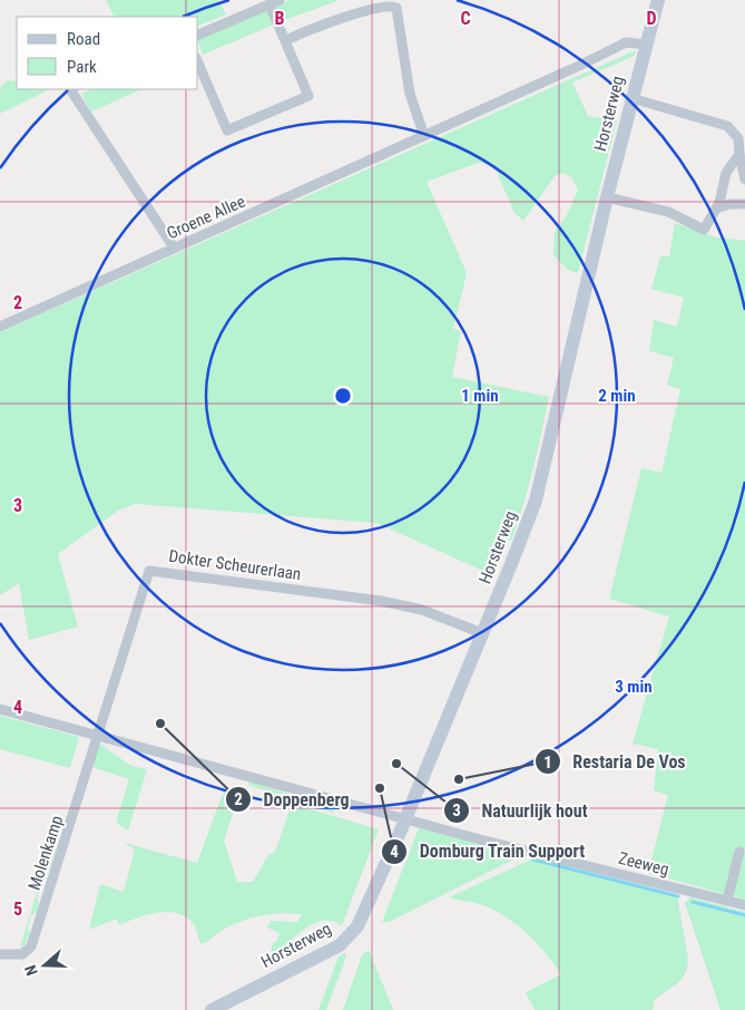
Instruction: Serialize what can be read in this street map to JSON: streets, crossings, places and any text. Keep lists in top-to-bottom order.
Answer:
{
  "streets": {
    "main road": ["Horsterweg"],
    "street": [
      "Groene Allee",
      "Dokter Scheurerlaan",
      "Molenkamp",
      "Zeeweg"
    ]
  },
  "crossings": [
    ["Horsterweg", "Groene Allee"],
    ["Horsterweg", "Dokter Scheurerlaan"],
    ["Horsterweg", "Zeeweg"],
    ["Dokter Scheurerlaan", "Molenkamp"],
    ["Dokter Scheurerlaan", "Zeeweg"],
    ["Molenkamp", "Zeeweg"]
  ],
  "places": [
    "Doppenberg",
    "Natuurlijk hout",
    "Restaria De Vos",
    "Domburg Train Support"
  ],
  "legend": ["Road", "Park"],
  "north": "left",
  "grid": {
    "columns": ["B", "C", "D"],
    "rows": [
      "2",
      "3",
      "4",
      "5"
    ]
  },
  "rings": ["1 min", "2 min", "3 min"]
}
